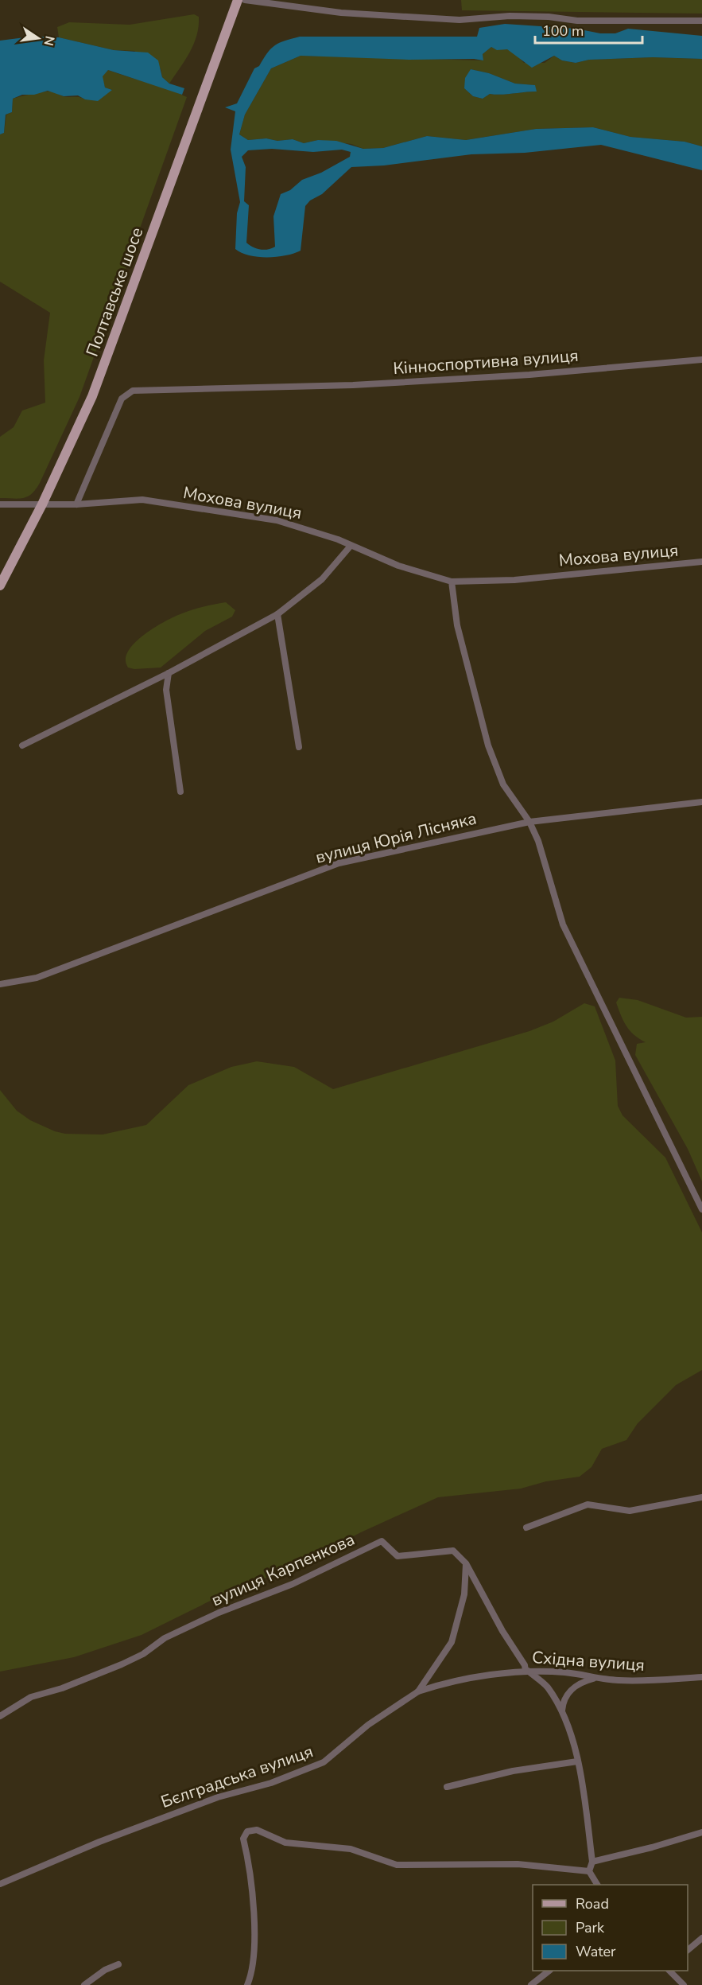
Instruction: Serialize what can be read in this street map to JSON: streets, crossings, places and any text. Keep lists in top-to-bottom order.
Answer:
{
  "streets": {
    "main road": ["Полтавське шосе"],
    "street": [
      "Кінноспортивна вулиця",
      "Мохова вулиця",
      "вулиця Юрія Лісняка",
      "вулиця Карпенкова",
      "Східна вулиця",
      "Бєлградська вулиця"
    ]
  },
  "crossings": [
    ["Полтавське шосе", "Мохова вулиця"],
    ["Кінноспортивна вулиця", "Мохова вулиця"],
    ["вулиця Карпенкова", "Східна вулиця"],
    ["вулиця Карпенкова", "Бєлградська вулиця"],
    ["Східна вулиця", "Бєлградська вулиця"]
  ],
  "legend": ["Road", "Park", "Water"],
  "scale_bar": "100 m",
  "north": "right"
}
